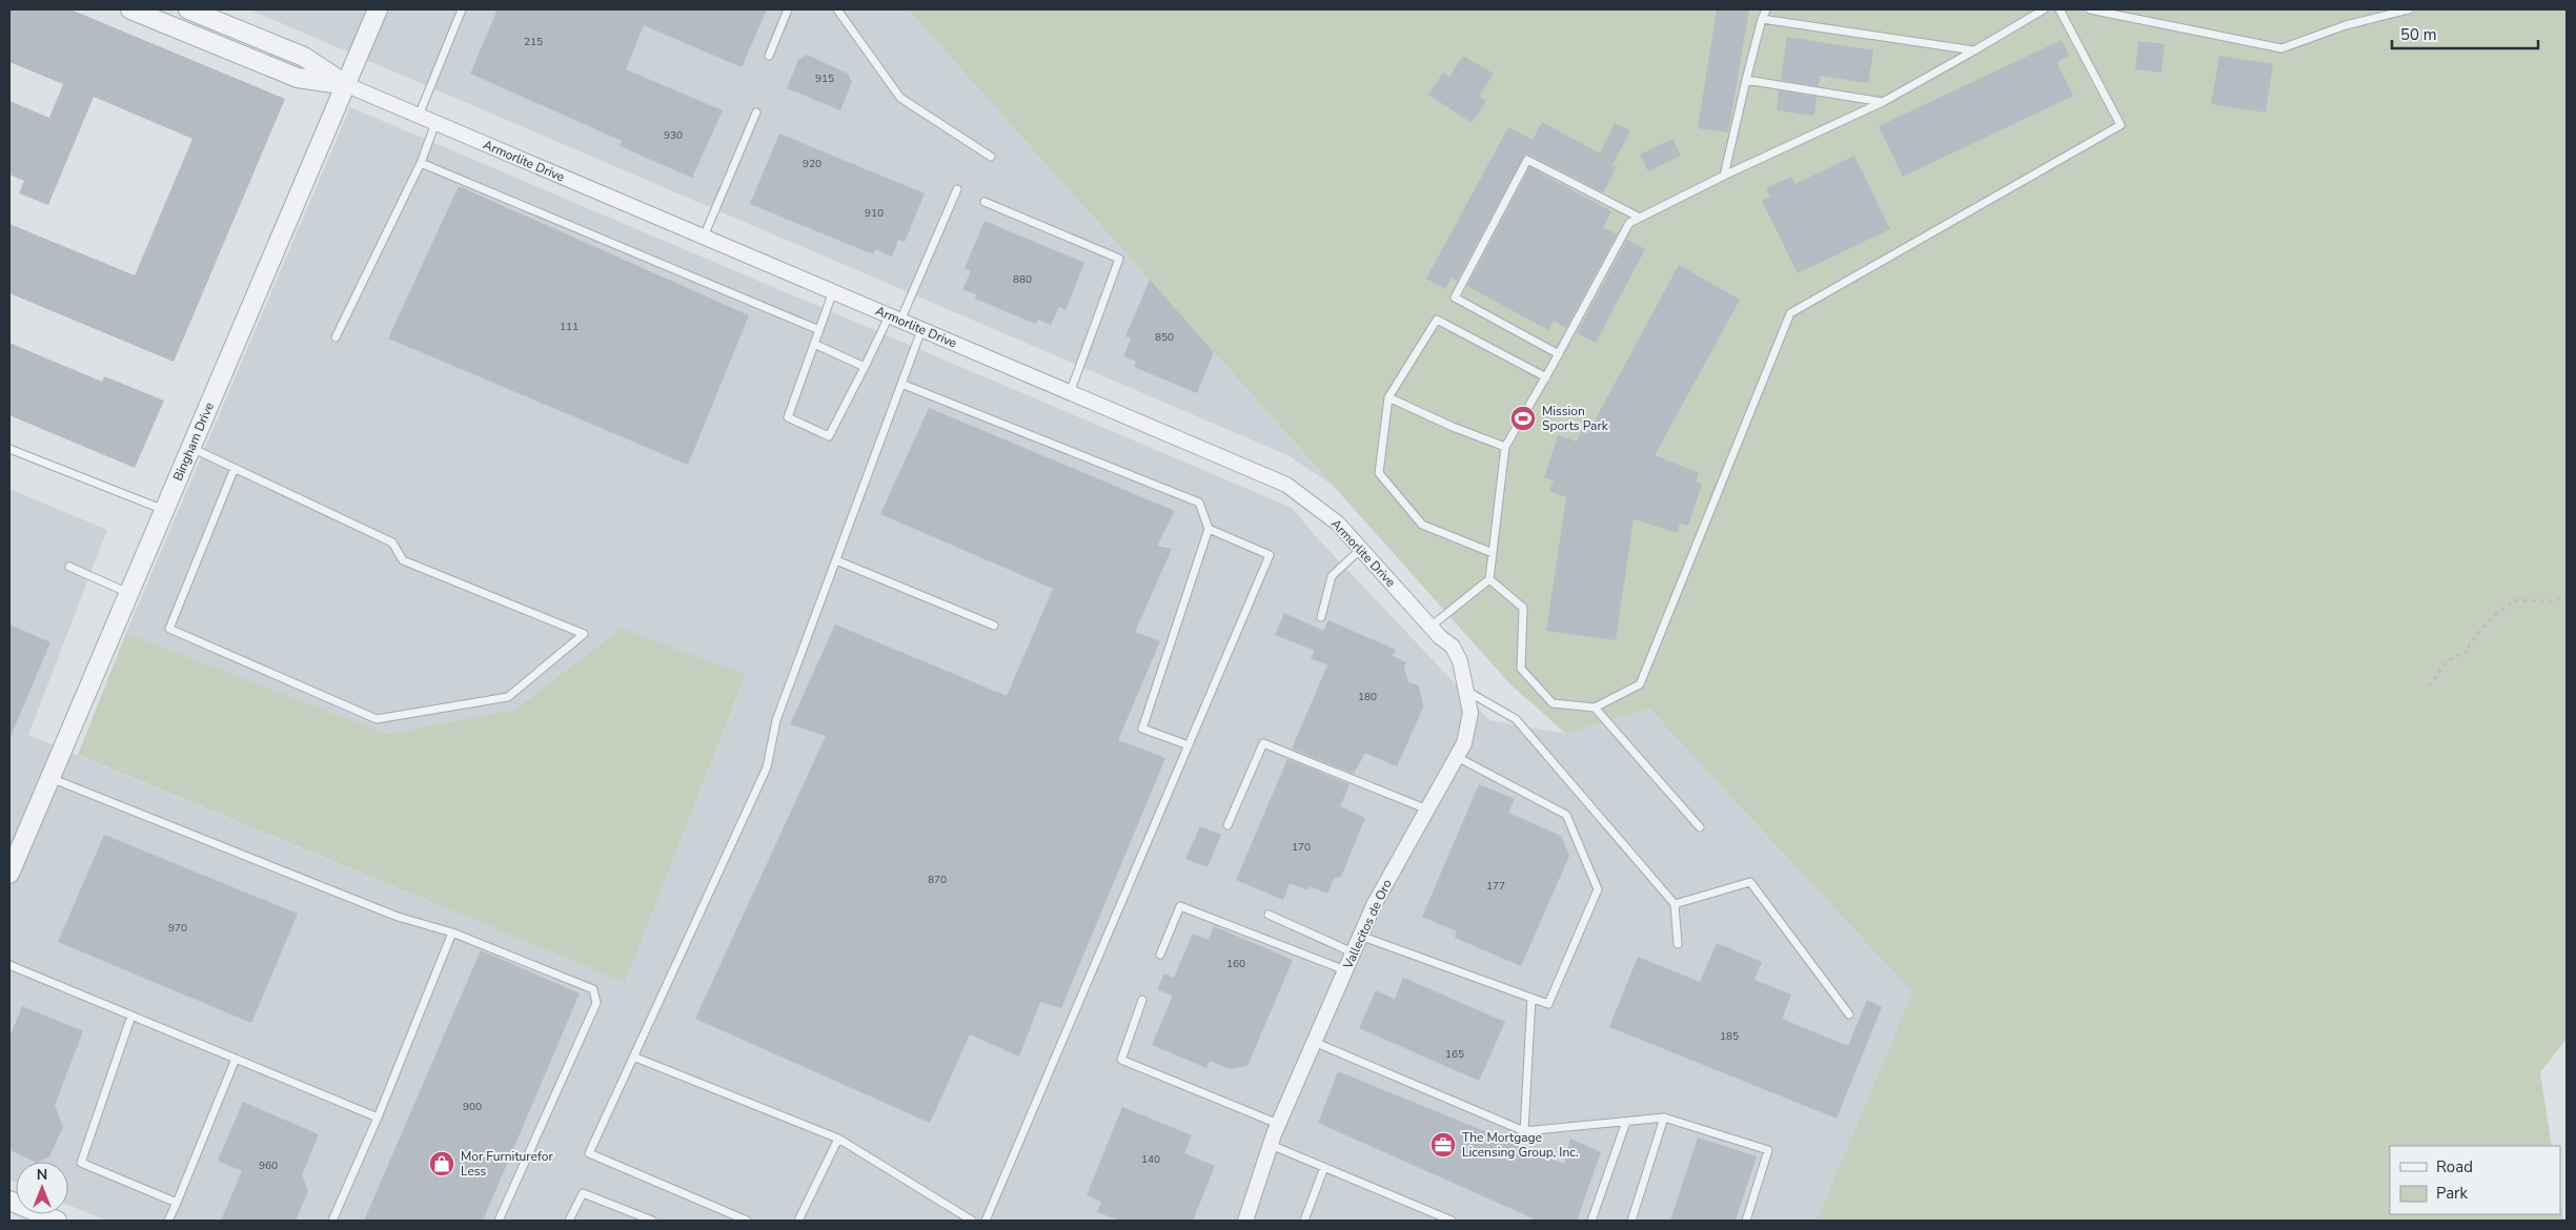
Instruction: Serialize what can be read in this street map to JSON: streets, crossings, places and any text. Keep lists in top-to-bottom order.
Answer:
{
  "streets": {
    "street": ["Armorlite Drive", "Bingham Drive", "Vallecitos de Oro"]
  },
  "crossings": [
    ["Armorlite Drive", "Bingham Drive"],
    ["Armorlite Drive", "Vallecitos de Oro"]
  ],
  "places": {
    "sports": ["Mission Sports Park"],
    "office": ["The Mortgage Licensing Group, Inc."],
    "shop": ["Mor Furniturefor Less"]
  },
  "house_numbers": [
    "215",
    "915",
    "930",
    "920",
    "910",
    "880",
    "111",
    "850",
    "180",
    "170",
    "870",
    "177",
    "970",
    "160",
    "185",
    "165",
    "900",
    "140",
    "960"
  ],
  "legend": ["Road", "Park"],
  "scale_bar": "50 m",
  "north": "top"
}
